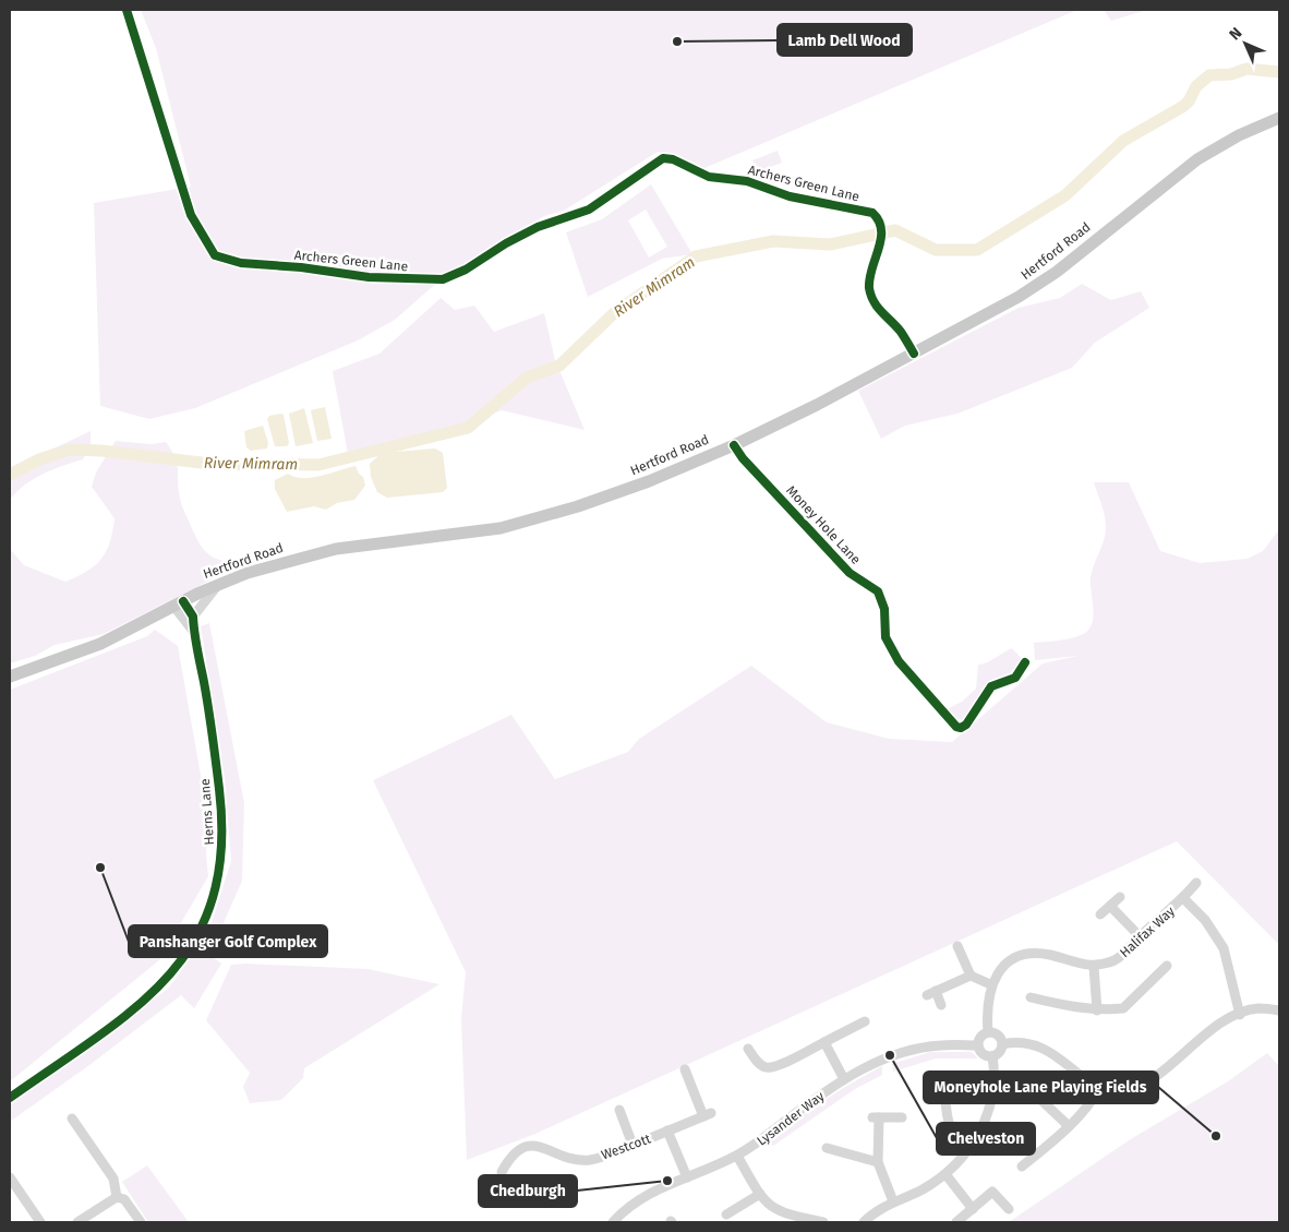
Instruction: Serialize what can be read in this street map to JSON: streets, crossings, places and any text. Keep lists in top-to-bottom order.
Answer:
{
  "streets": {
    "main road": ["Hertford Road"],
    "street": [
      "Archers Green Lane",
      "Money Hole Lane",
      "Herns Lane",
      "Halifax Way",
      "Lysander Way",
      "Westcott"
    ]
  },
  "crossings": [
    ["Archers Green Lane", "Hertford Road"],
    ["Hertford Road", "Money Hole Lane"],
    ["Hertford Road", "Herns Lane"]
  ],
  "water": ["River Mimram"],
  "places": [
    "Lamb Dell Wood",
    "Panshanger Golf Complex",
    "Chelveston",
    "Moneyhole Lane Playing Fields",
    "Chedburgh"
  ],
  "north": "top left"
}
